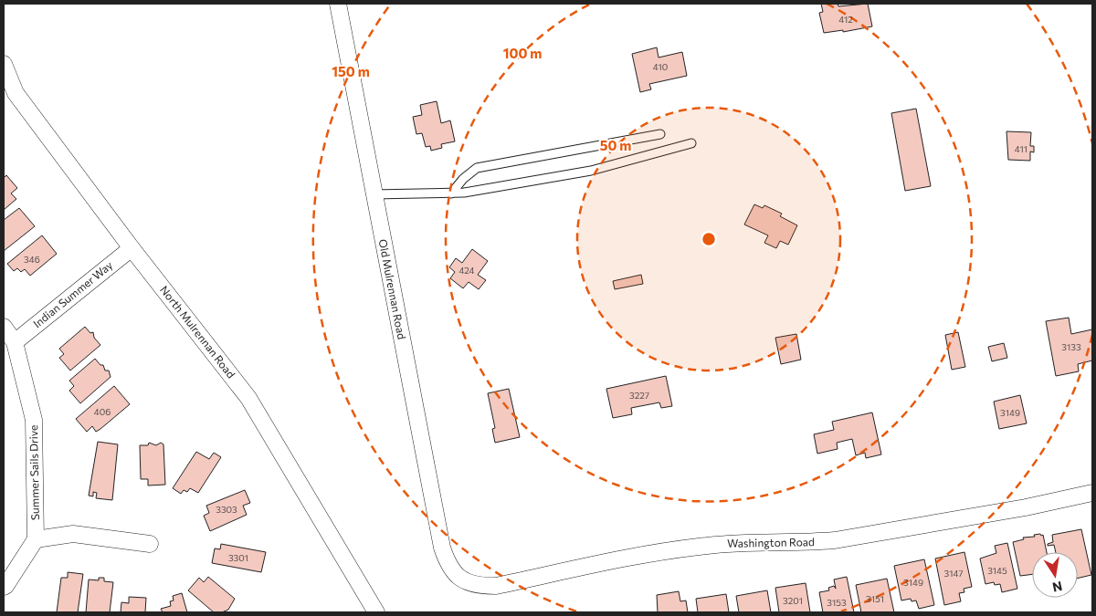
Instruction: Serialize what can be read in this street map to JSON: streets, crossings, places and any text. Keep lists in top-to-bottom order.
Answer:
{
  "streets": {
    "street": [
      "Old Mulrennan Road",
      "Indian Summer Way",
      "North Mulrennan Road",
      "Summer Sails Drive",
      "Washington Road"
    ]
  },
  "crossings": [
    ["Old Mulrennan Road", "Washington Road"],
    ["Indian Summer Way", "North Mulrennan Road"],
    ["Indian Summer Way", "Summer Sails Drive"]
  ],
  "house_numbers": [
    "412",
    "410",
    "411",
    "346",
    "424",
    "3133",
    "3227",
    "406",
    "3149",
    "3303",
    "3301",
    "3145",
    "3147",
    "3149",
    "3151",
    "3201",
    "3153"
  ],
  "north": "bottom",
  "rings": ["100 m", "150 m", "50 m"]
}
